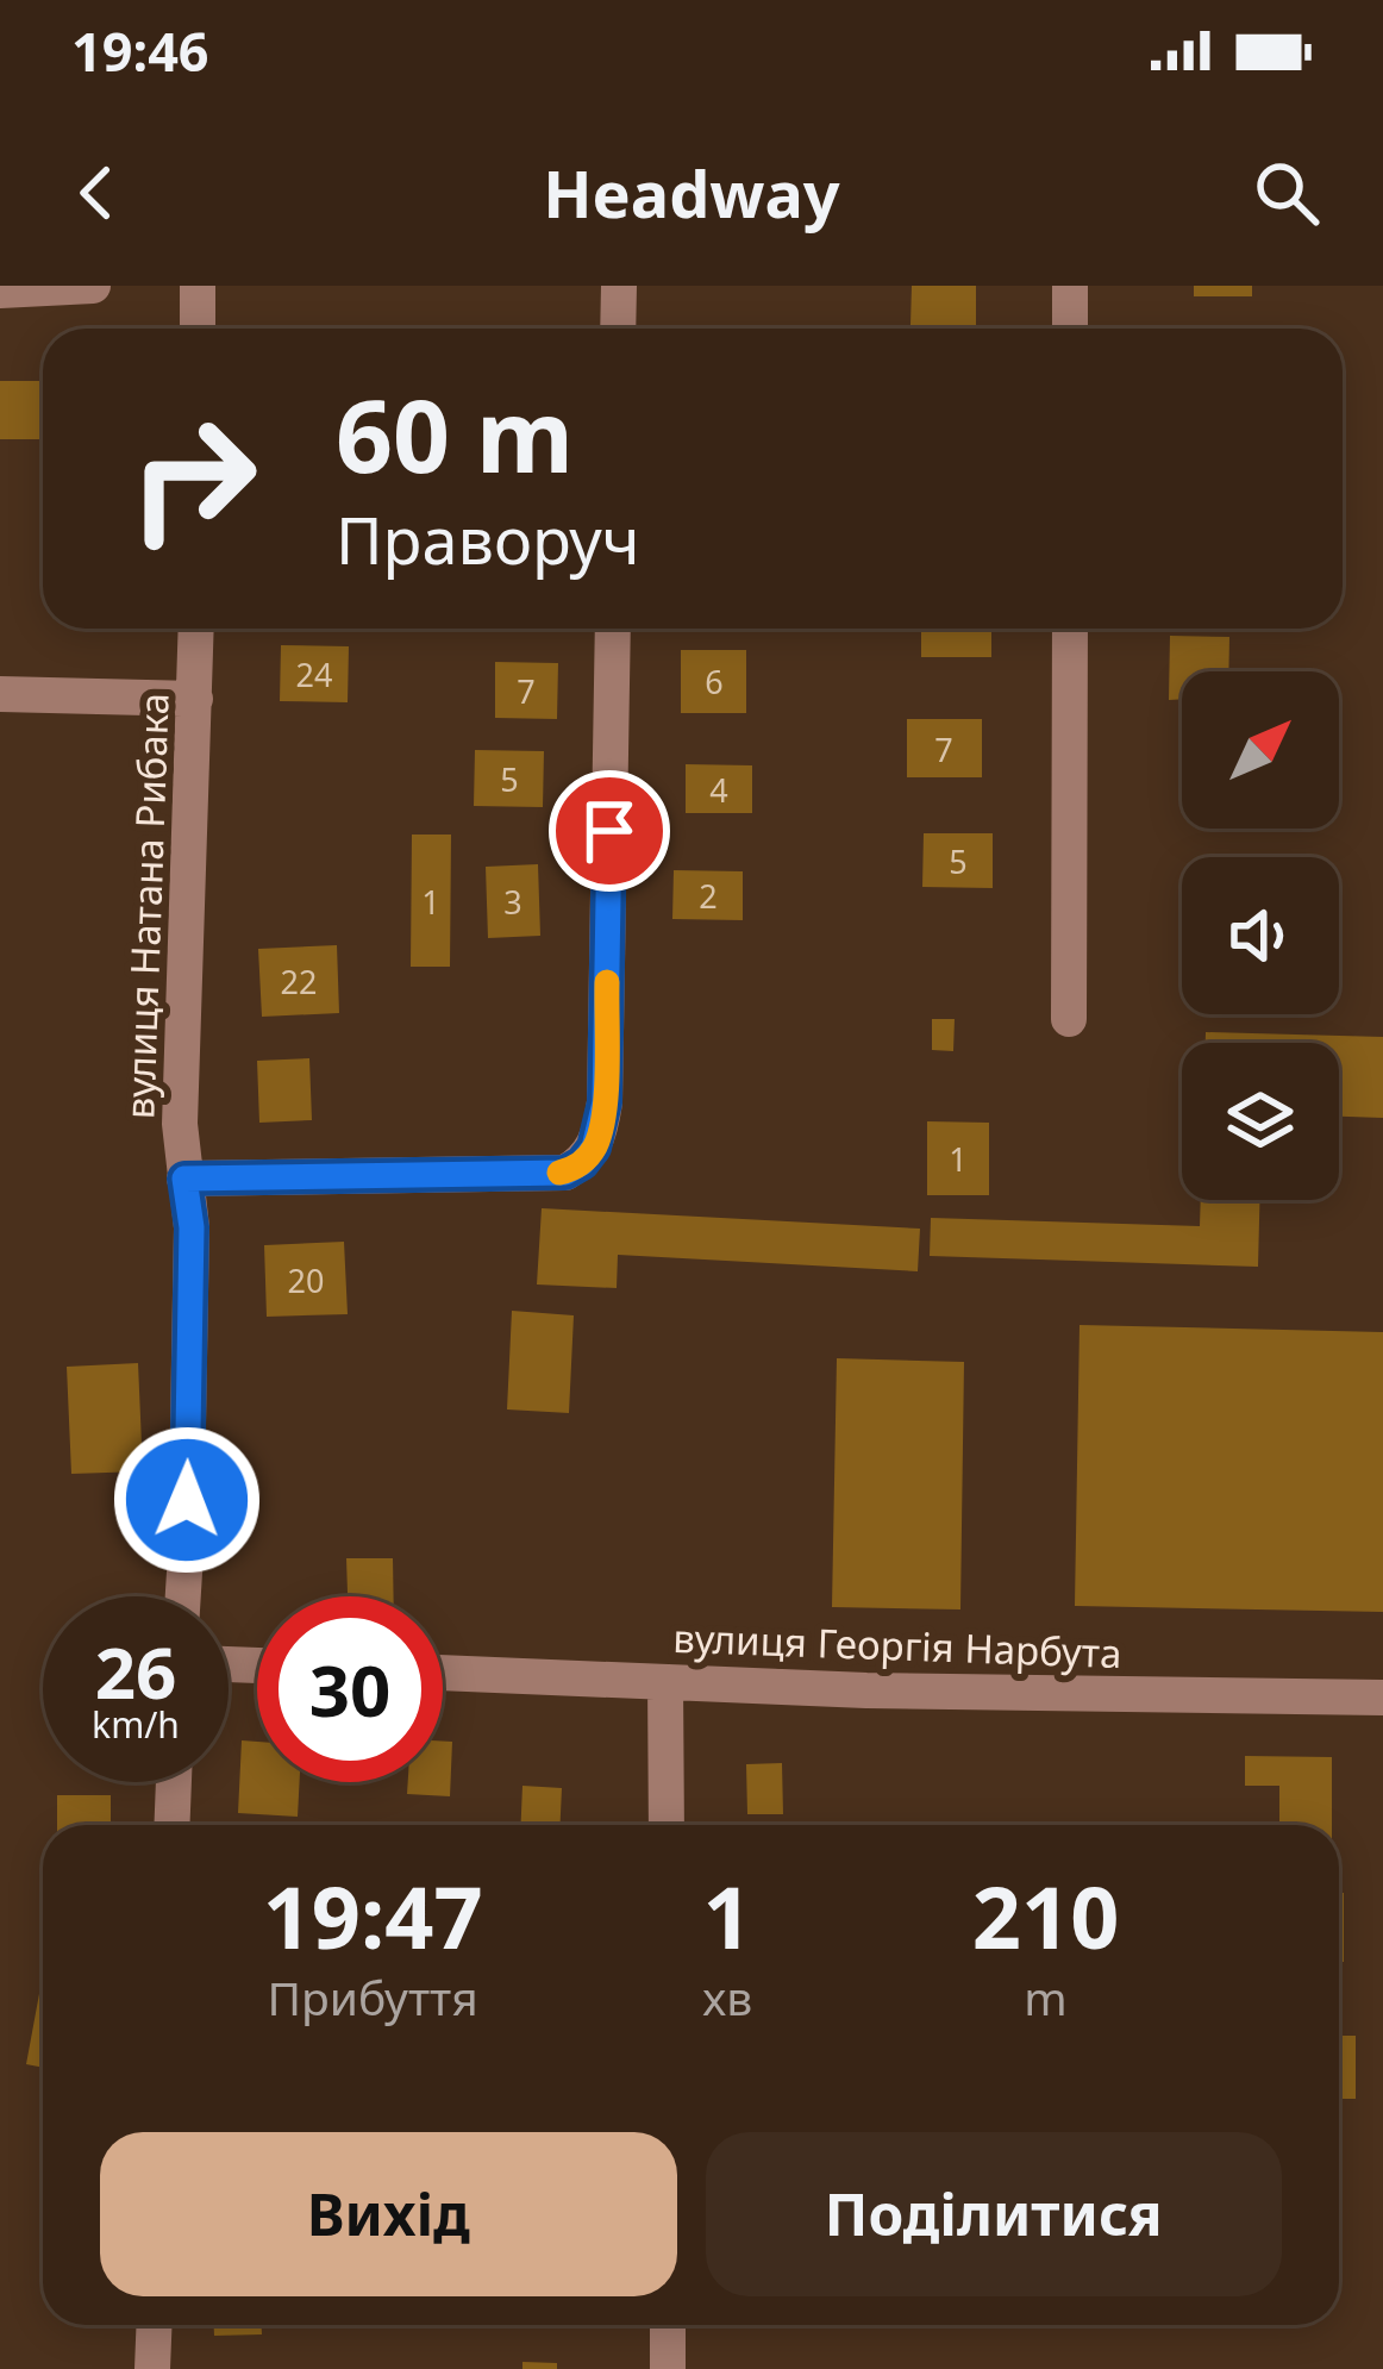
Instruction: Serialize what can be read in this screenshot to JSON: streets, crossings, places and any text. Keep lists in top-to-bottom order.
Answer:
{
  "streets": {
    "street": ["вулиця Натана Рибака", "вулиця Георгія Нарбута"]
  },
  "house_numbers": [
    "24",
    "6",
    "7",
    "7",
    "5",
    "4",
    "5",
    "2",
    "1",
    "3",
    "22",
    "1",
    "20"
  ],
  "north": "top right",
  "page": {
    "status": "19:46",
    "header": "Headway",
    "turn": ["60 m", "Праворуч"],
    "speed": "26 km/h",
    "limit": "30",
    "eta": [
      "19:47",
      "Прибуття",
      "1",
      "хв",
      "210",
      "m"
    ],
    "buttons": ["Вихід", "Поділитися"]
  }
}
